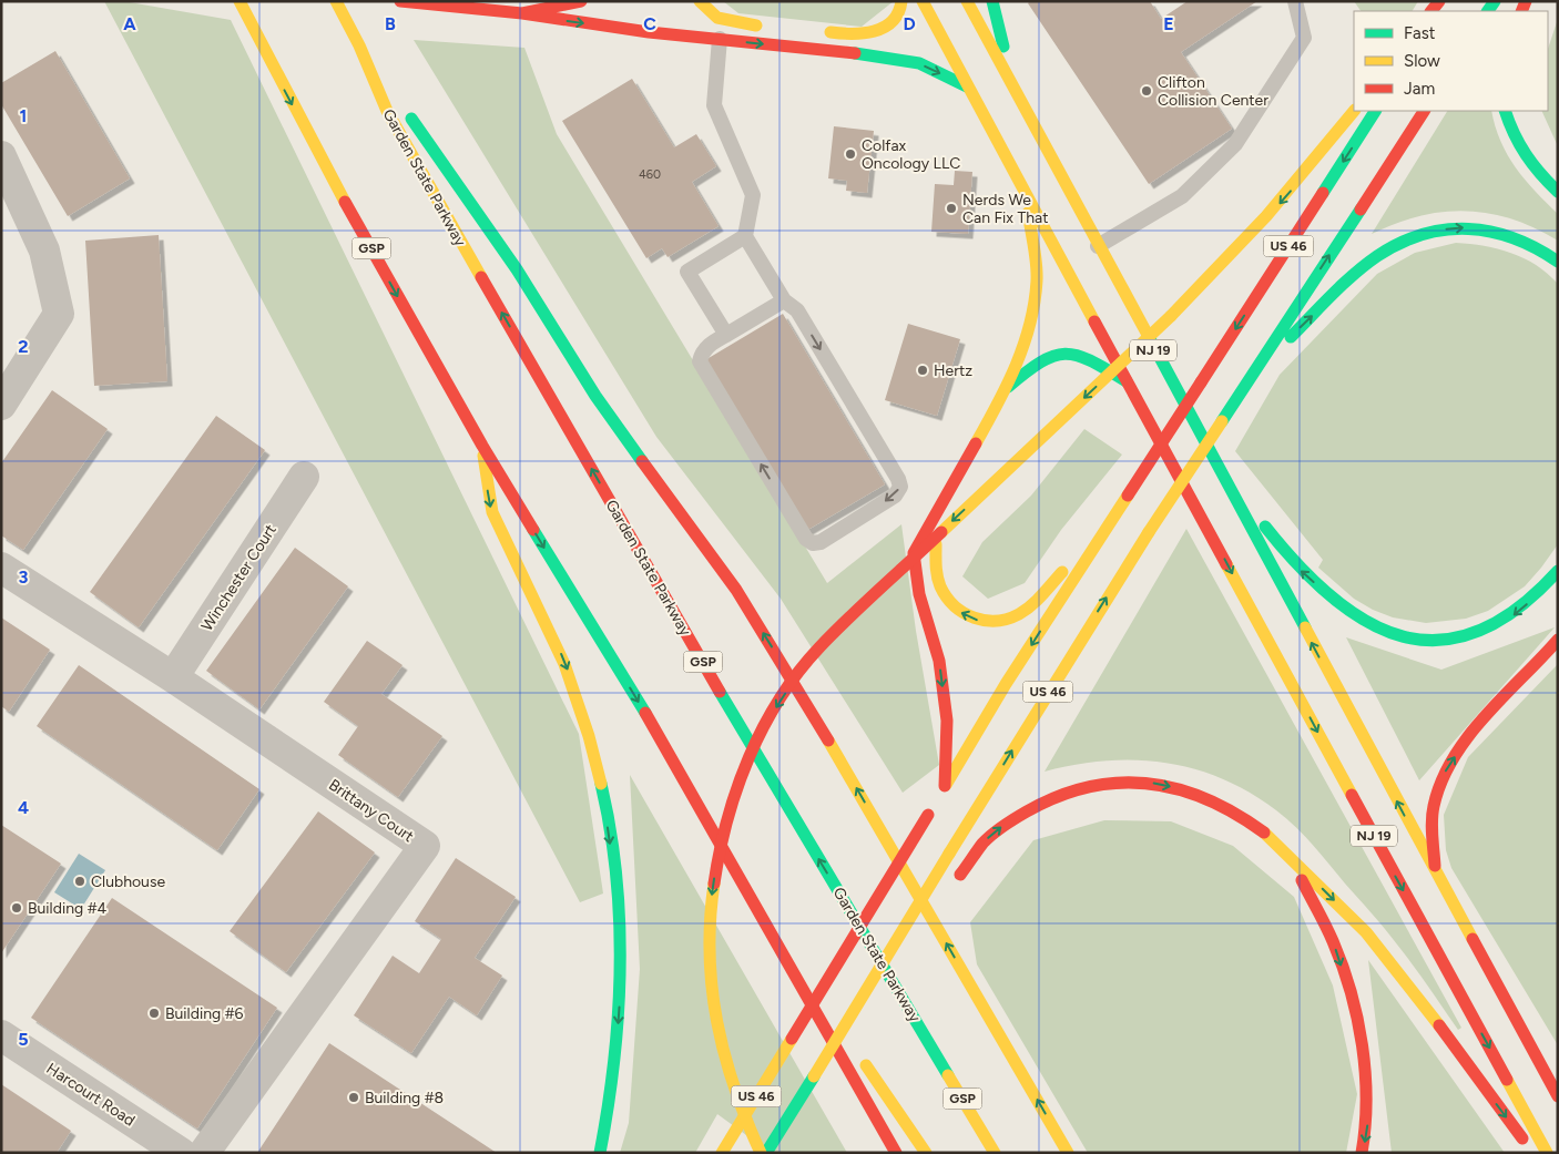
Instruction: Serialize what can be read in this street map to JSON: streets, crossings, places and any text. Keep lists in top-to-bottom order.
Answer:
{
  "streets": {
    "main road": [
      "Garden State Parkway",
      "US 46",
      "GSP",
      "NJ 19"
    ],
    "street": ["Winchester Court", "Brittany Court", "Harcourt Road"]
  },
  "crossings": [
    ["Winchester Court", "Brittany Court"]
  ],
  "places": [
    "Clifton Collision Center",
    "Colfax Oncology LLC",
    "Nerds We Can Fix That",
    "Hertz",
    "Clubhouse",
    "Building #4",
    "Building #6",
    "Building #8"
  ],
  "house_numbers": ["460"],
  "legend": ["Fast", "Slow", "Jam"],
  "grid": {
    "columns": [
      "A",
      "B",
      "C",
      "D",
      "E"
    ],
    "rows": [
      "1",
      "2",
      "3",
      "4",
      "5"
    ]
  }
}
